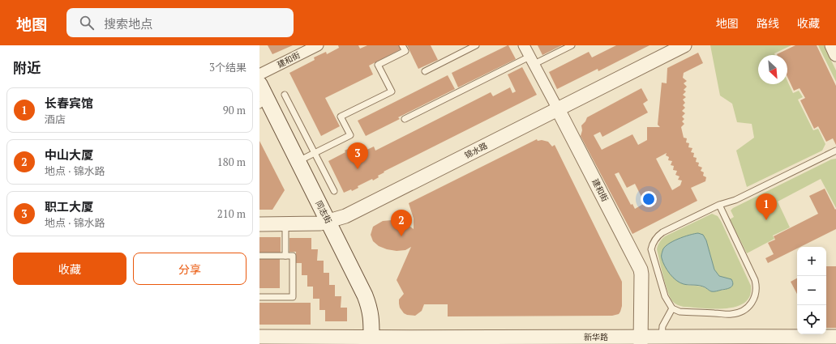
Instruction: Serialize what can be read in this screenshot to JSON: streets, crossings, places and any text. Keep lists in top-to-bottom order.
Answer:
{
  "streets": {
    "main road": ["同志街"],
    "street": ["建和街", "锦水路", "新华路"]
  },
  "crossings": [
    ["建和街", "锦水路"],
    ["建和街", "新华路"],
    ["锦水路", "同志街"],
    ["同志街", "新华路"]
  ],
  "north": "bottom right",
  "page": {
    "header": "地图",
    "search": "搜索地点",
    "nav": ["地图", "路线", "收藏"],
    "heading": ["附近", "3个结果"],
    "list": [
      {
        "mark": "1",
        "name": "长春宾馆",
        "note": "酒店",
        "value": "90 m"
      },
      {
        "mark": "2",
        "name": "中山大厦",
        "note": "地点 · 锦水路",
        "value": "180 m"
      },
      {
        "mark": "3",
        "name": "职工大厦",
        "note": "地点 · 锦水路",
        "value": "210 m"
      }
    ],
    "pins": ["3", "1", "2"],
    "buttons": ["收藏", "分享"],
    "map_buttons": ["+", "−"]
  }
}
